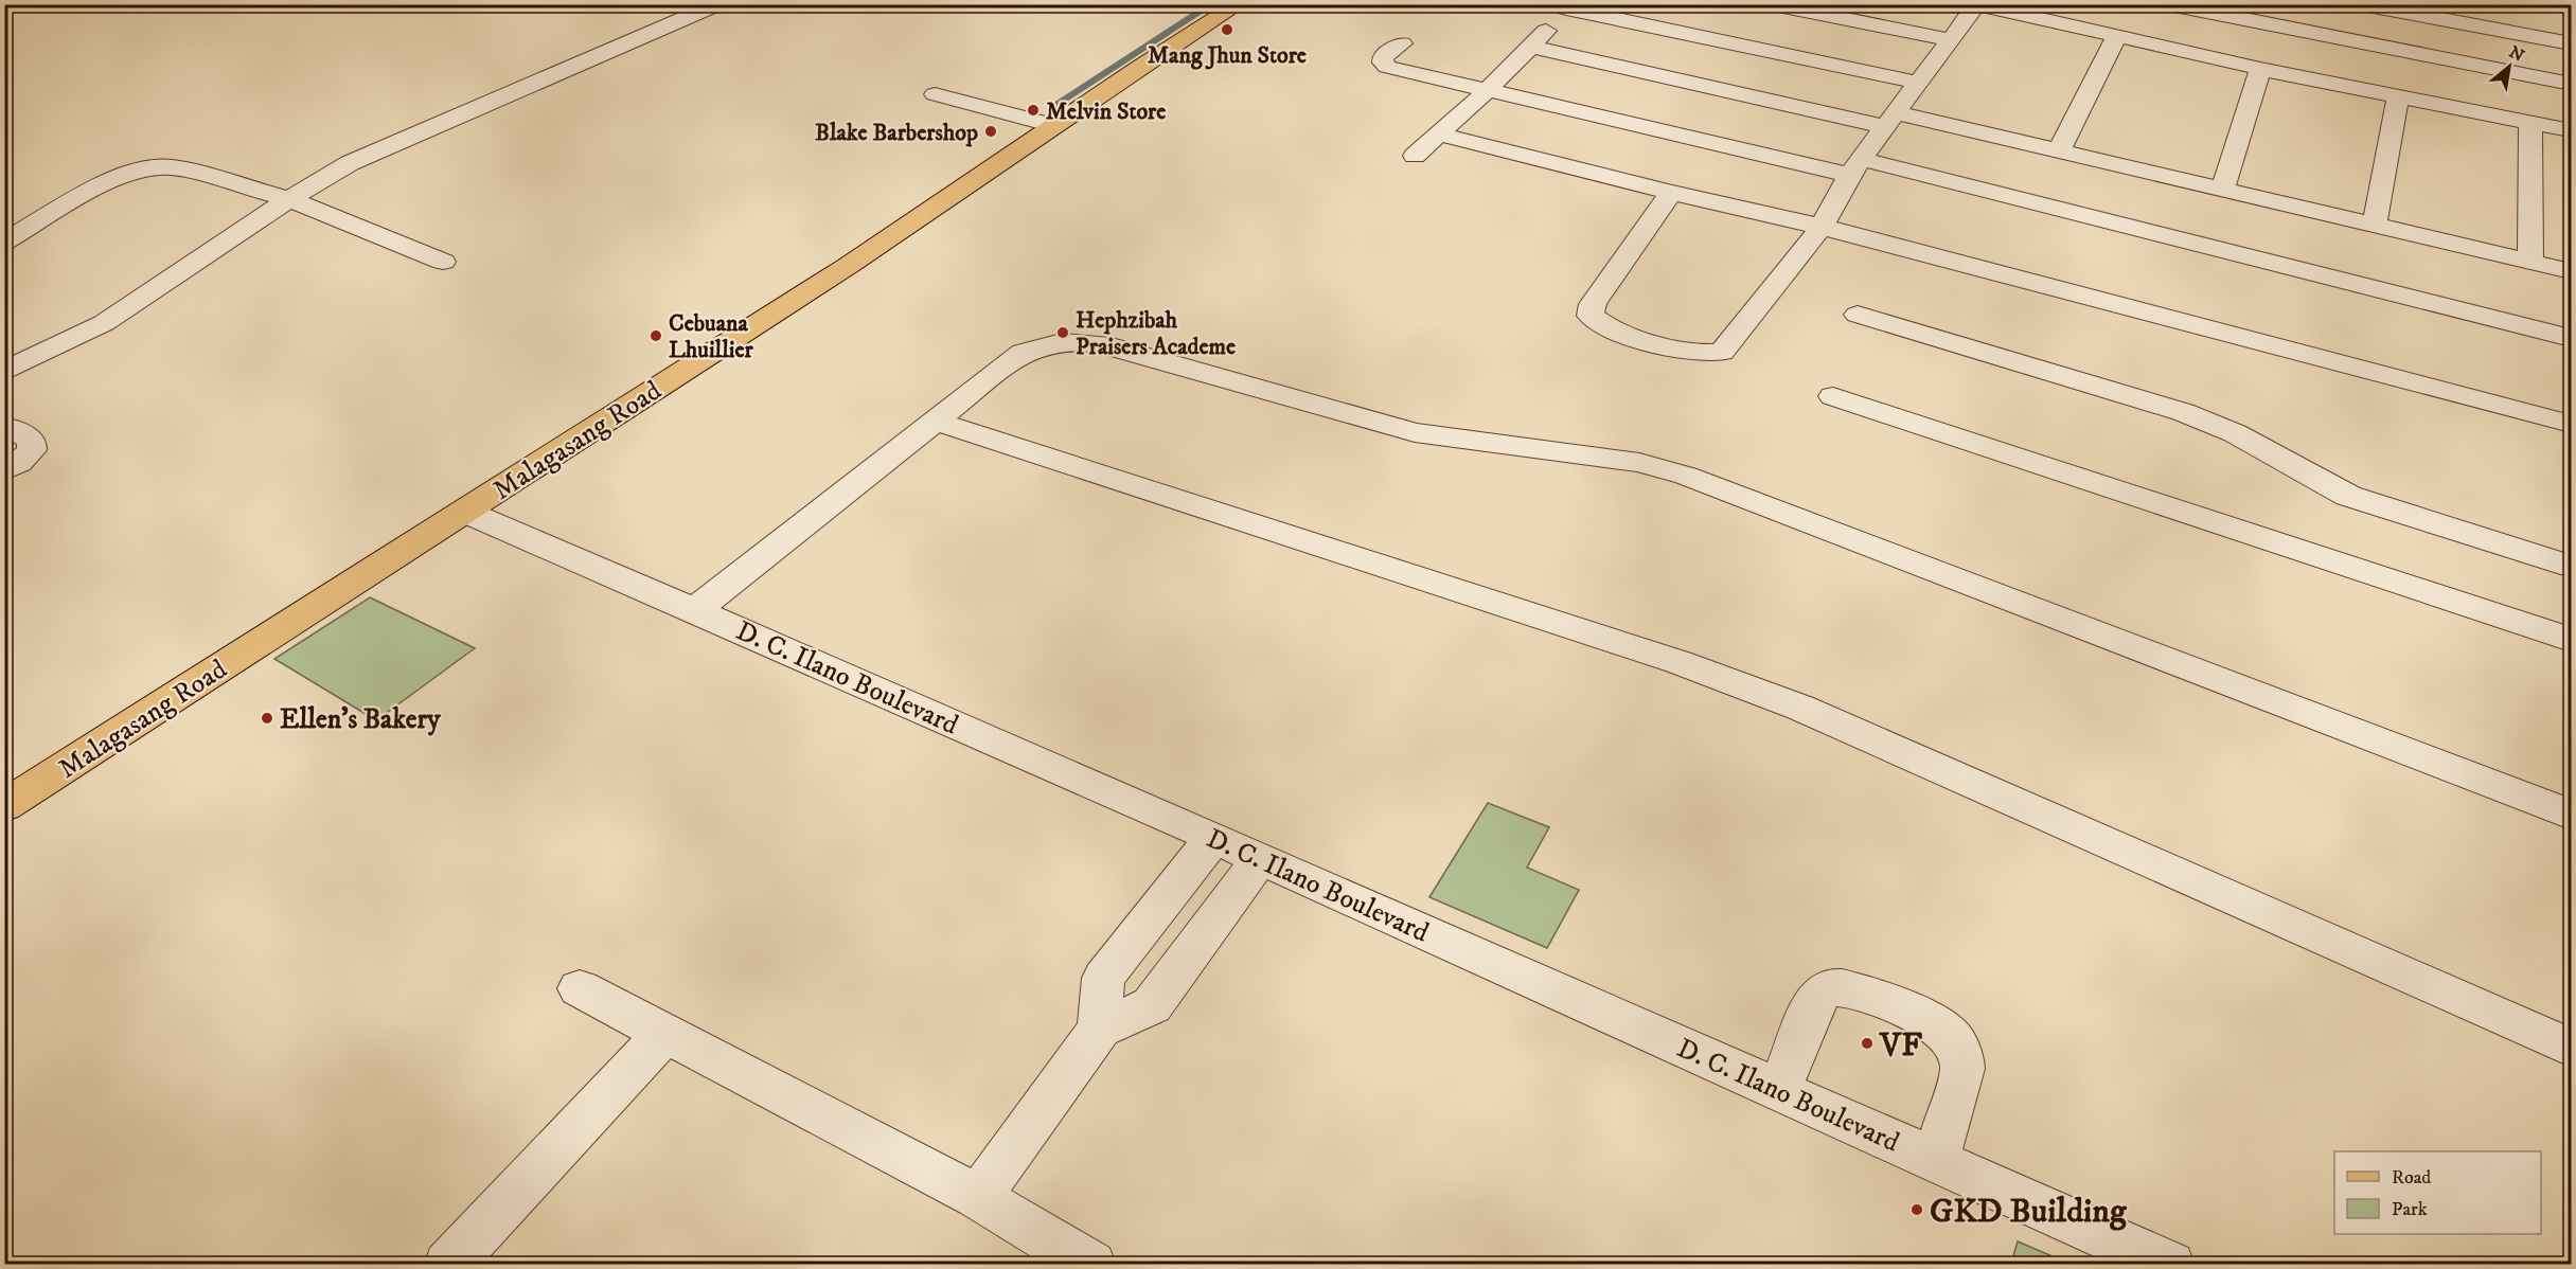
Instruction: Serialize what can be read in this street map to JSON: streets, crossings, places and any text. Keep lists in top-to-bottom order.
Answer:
{
  "streets": {
    "main road": ["Malagasang Road"],
    "street": ["D. C. Ilano Boulevard"]
  },
  "crossings": [
    ["Malagasang Road", "D. C. Ilano Boulevard"]
  ],
  "places": [
    "Mang Jhun Store",
    "Melvin Store",
    "Blake Barbershop",
    "Hephzibah Praisers Academe",
    "Cebuana Lhuillier",
    "Ellen's Bakery",
    "VF",
    "GKD Building"
  ],
  "legend": ["Road", "Park"],
  "north": "top right"
}
